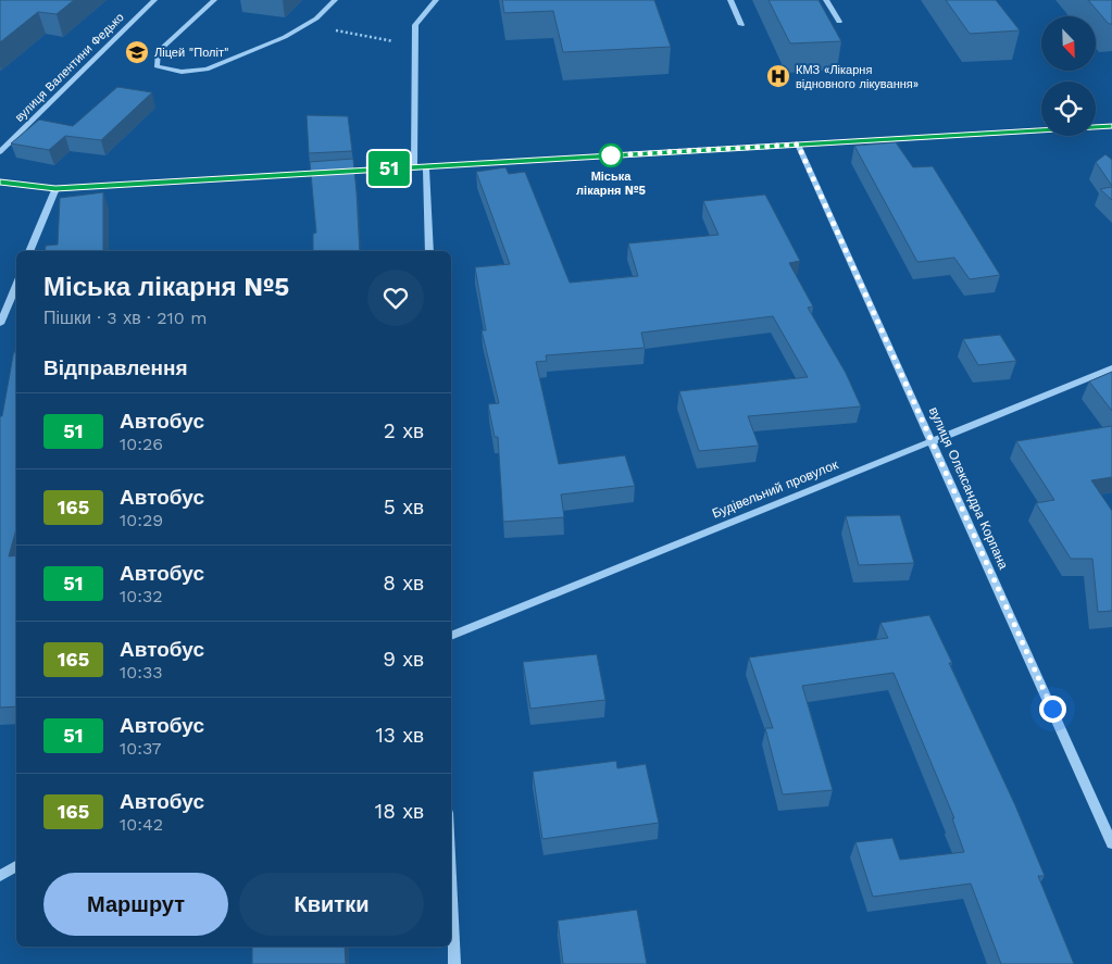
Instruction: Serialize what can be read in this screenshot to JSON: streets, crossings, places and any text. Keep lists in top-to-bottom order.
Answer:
{
  "streets": {
    "street": ["вулиця Валентини Федько", "вулиця Олександра Корпана", "Будівельний провулок"]
  },
  "crossings": [
    ["вулиця Олександра Корпана", "Будівельний провулок"]
  ],
  "places": {
    "school or university": ["Ліцей \"Політ\""],
    "hospital": ["КМЗ «Лікарня відновного лікування»"],
    "other": ["Міська лікарня №5"]
  },
  "lines": ["bus line 51"],
  "north": "bottom right",
  "page": {
    "on_map": "51",
    "heading": [
      ["Міська лікарня №5", "Пішки · 3 хв · 210 m"],
      "Відправлення"
    ],
    "list": [
      {
        "mark": "51",
        "name": "Автобус",
        "note": "10:26",
        "value": "2 хв"
      },
      {
        "mark": "165",
        "name": "Автобус",
        "note": "10:29",
        "value": "5 хв"
      },
      {
        "mark": "51",
        "name": "Автобус",
        "note": "10:32",
        "value": "8 хв"
      },
      {
        "mark": "165",
        "name": "Автобус",
        "note": "10:33",
        "value": "9 хв"
      },
      {
        "mark": "51",
        "name": "Автобус",
        "note": "10:37",
        "value": "13 хв"
      },
      {
        "mark": "165",
        "name": "Автобус",
        "note": "10:42",
        "value": "18 хв"
      }
    ],
    "buttons": ["Маршрут", "Квитки"]
  }
}
